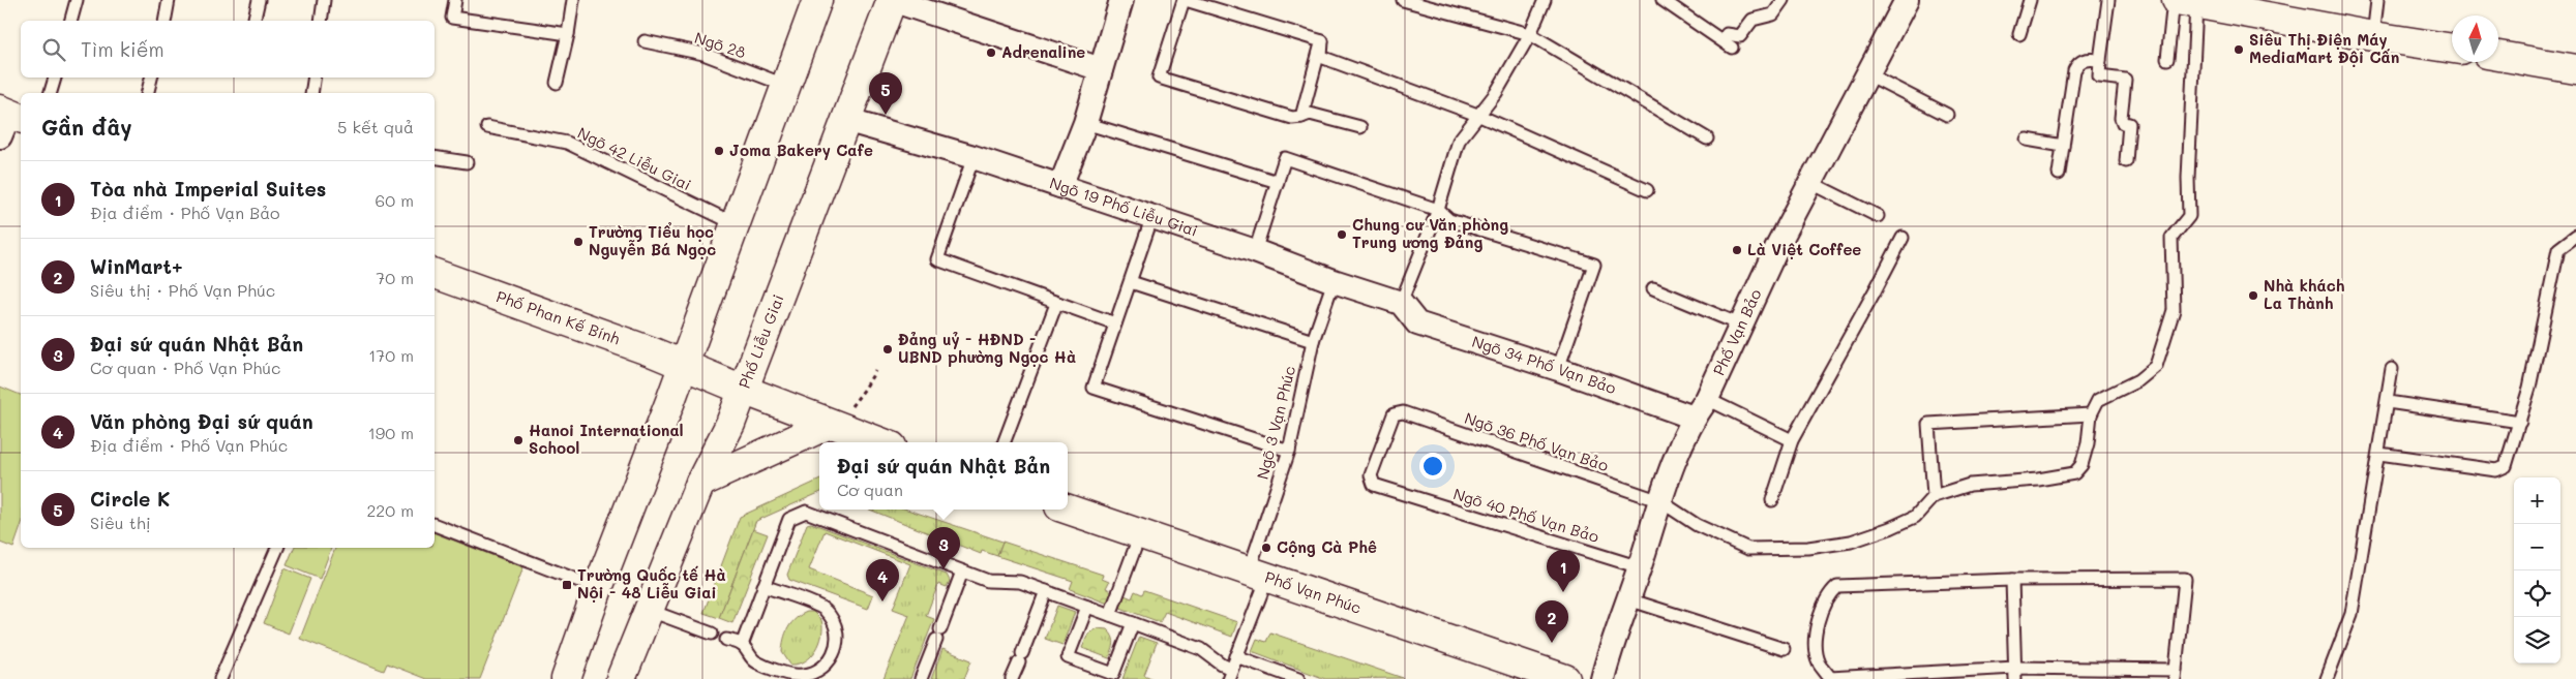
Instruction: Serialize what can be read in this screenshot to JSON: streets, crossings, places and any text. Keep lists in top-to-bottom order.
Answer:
{
  "streets": {
    "main road": ["Phố Phan Kế Bính", "Phố Liễu Giai", "Phố Vạn Phúc"],
    "street": ["Ngõ 19 Phố Liễu Giai", "Phố Vạn Bảo", "Ngõ 34 Phố Vạn Bảo"],
    "lane": [
      "Ngõ 28",
      "Ngõ 42 Liễu Giai",
      "Ngõ 3 Vạn Phúc",
      "Ngõ 36 Phố Vạn Bảo",
      "Ngõ 40 Phố Vạn Bảo"
    ]
  },
  "crossings": [
    ["Ngõ 19 Phố Liễu Giai", "Phố Liễu Giai"],
    ["Ngõ 19 Phố Liễu Giai", "Ngõ 34 Phố Vạn Bảo"],
    ["Ngõ 19 Phố Liễu Giai", "Ngõ 3 Vạn Phúc"],
    ["Phố Phan Kế Bính", "Phố Liễu Giai"],
    ["Phố Vạn Bảo", "Ngõ 34 Phố Vạn Bảo"],
    ["Phố Vạn Bảo", "Ngõ 36 Phố Vạn Bảo"],
    ["Phố Vạn Bảo", "Ngõ 40 Phố Vạn Bảo"],
    ["Ngõ 3 Vạn Phúc", "Phố Vạn Phúc"],
    ["Ngõ 36 Phố Vạn Bảo", "Ngõ 40 Phố Vạn Bảo"]
  ],
  "places": {
    "other": [
      "Siêu Thị Điện Máy MediaMart Đội Cấn",
      "Adrenaline",
      "Joma Bakery Cafe",
      "Chung cư Văn phòng Trung ương Đảng",
      "Trường Tiểu học Nguyễn Bá Ngọc",
      "Là Việt Coffee",
      "Nhà khách La Thành",
      "Đảng uỷ - HĐND - UBND phường Ngọc Hà",
      "Hanoi International School",
      "Cộng Cà Phê"
    ],
    "transit": ["Trường Quốc tế Hà Nội - 48 Liễu Giai"]
  },
  "north": "top",
  "page": {
    "search": "Tìm kiếm",
    "pins": [
      "5",
      "3",
      "1",
      "4",
      "2"
    ],
    "heading": ["Gần đây", "5 kết quả"],
    "list": [
      {
        "mark": "1",
        "name": "Tòa nhà Imperial Suites",
        "note": "Địa điểm · Phố Vạn Bảo",
        "value": "60 m"
      },
      {
        "mark": "2",
        "name": "WinMart+",
        "note": "Siêu thị · Phố Vạn Phúc",
        "value": "70 m"
      },
      {
        "mark": "3",
        "name": "Đại sứ quán Nhật Bản",
        "note": "Cơ quan · Phố Vạn Phúc",
        "value": "170 m"
      },
      {
        "mark": "4",
        "name": "Văn phòng Đại sứ quán",
        "note": "Địa điểm · Phố Vạn Phúc",
        "value": "190 m"
      },
      {
        "mark": "5",
        "name": "Circle K",
        "note": "Siêu thị",
        "value": "220 m"
      }
    ],
    "popup": ["Đại sứ quán Nhật Bản", "Cơ quan"],
    "map_buttons": ["+", "−"]
  }
}
